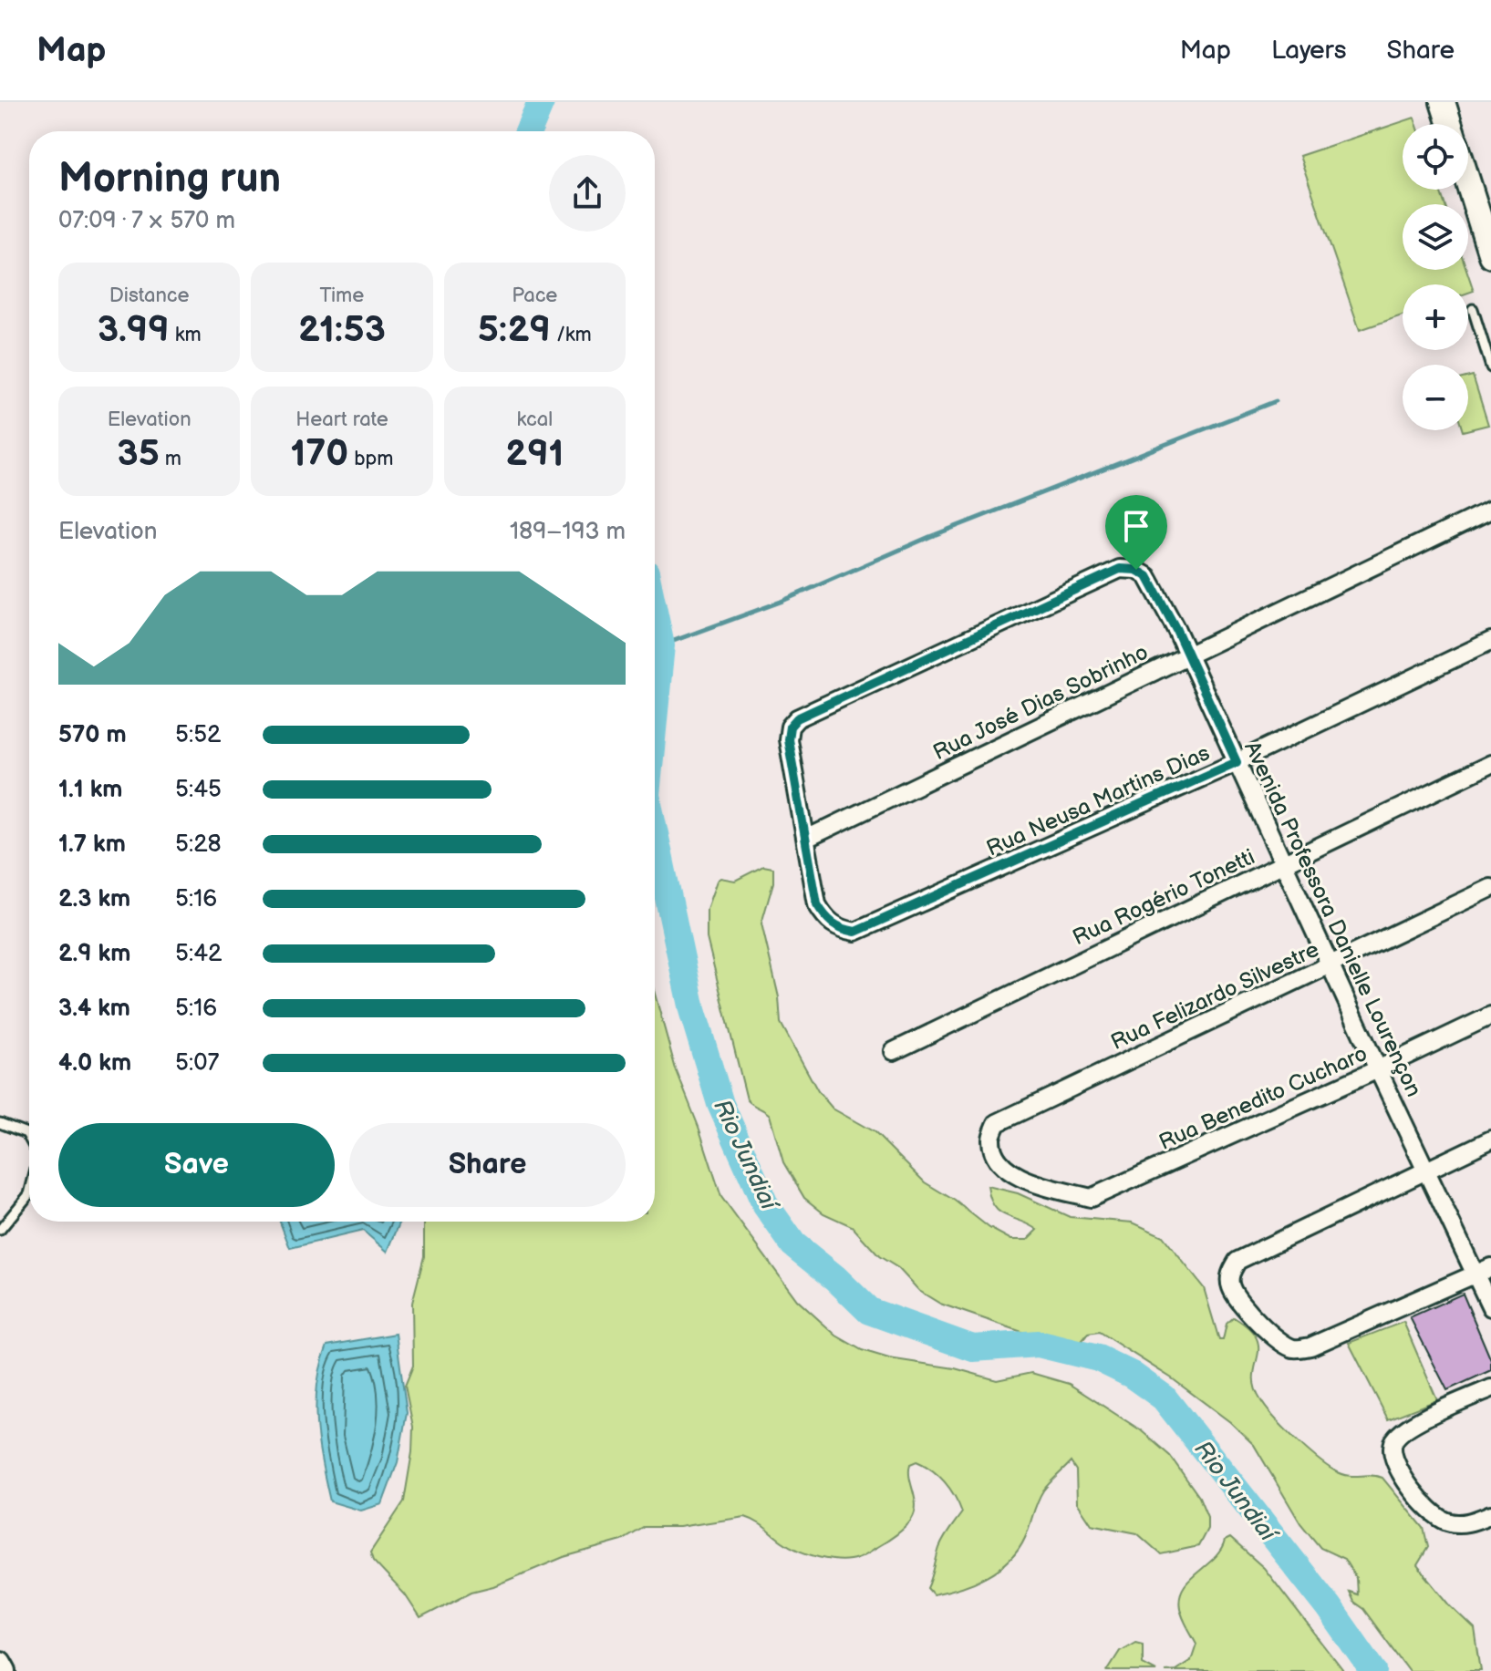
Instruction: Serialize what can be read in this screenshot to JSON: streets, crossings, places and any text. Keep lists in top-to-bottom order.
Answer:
{
  "streets": {
    "street": [
      "Rua José Dias Sobrinho",
      "Rua Neusa Martins Dias",
      "Rua Rogério Tonetti",
      "Avenida Professora Danielle Lourençon",
      "Rua Felizardo Silvestre",
      "Rua Benedito Cucharo"
    ]
  },
  "crossings": [
    ["Rua José Dias Sobrinho", "Rua Neusa Martins Dias"],
    ["Rua José Dias Sobrinho", "Avenida Professora Danielle Lourençon"],
    ["Rua Neusa Martins Dias", "Avenida Professora Danielle Lourençon"],
    ["Rua Rogério Tonetti", "Avenida Professora Danielle Lourençon"],
    ["Avenida Professora Danielle Lourençon", "Rua Felizardo Silvestre"],
    ["Avenida Professora Danielle Lourençon", "Rua Benedito Cucharo"],
    ["Rua Felizardo Silvestre", "Rua Benedito Cucharo"]
  ],
  "water": ["Rio Jundiaí"],
  "page": {
    "header": "Map",
    "nav": ["Map", "Layers", "Share"],
    "map_buttons": ["+", "−"],
    "heading": ["Morning run", "07:09 · 7 × 570 m"],
    "stats": [
      ["Distance", "3.99 km"],
      ["Time", "21:53"],
      ["Pace", "5:29 /km"],
      ["Elevation", "35 m"],
      ["Heart rate", "170 bpm"],
      ["kcal", "291"]
    ],
    "chart": ["Elevation", "189–193 m"],
    "list": [
      {
        "name": "570 m",
        "note": "5:52"
      },
      {
        "name": "1.1 km",
        "note": "5:45"
      },
      {
        "name": "1.7 km",
        "note": "5:28"
      },
      {
        "name": "2.3 km",
        "note": "5:16"
      },
      {
        "name": "2.9 km",
        "note": "5:42"
      },
      {
        "name": "3.4 km",
        "note": "5:16"
      },
      {
        "name": "4.0 km",
        "note": "5:07"
      }
    ],
    "buttons": ["Save", "Share"]
  }
}
